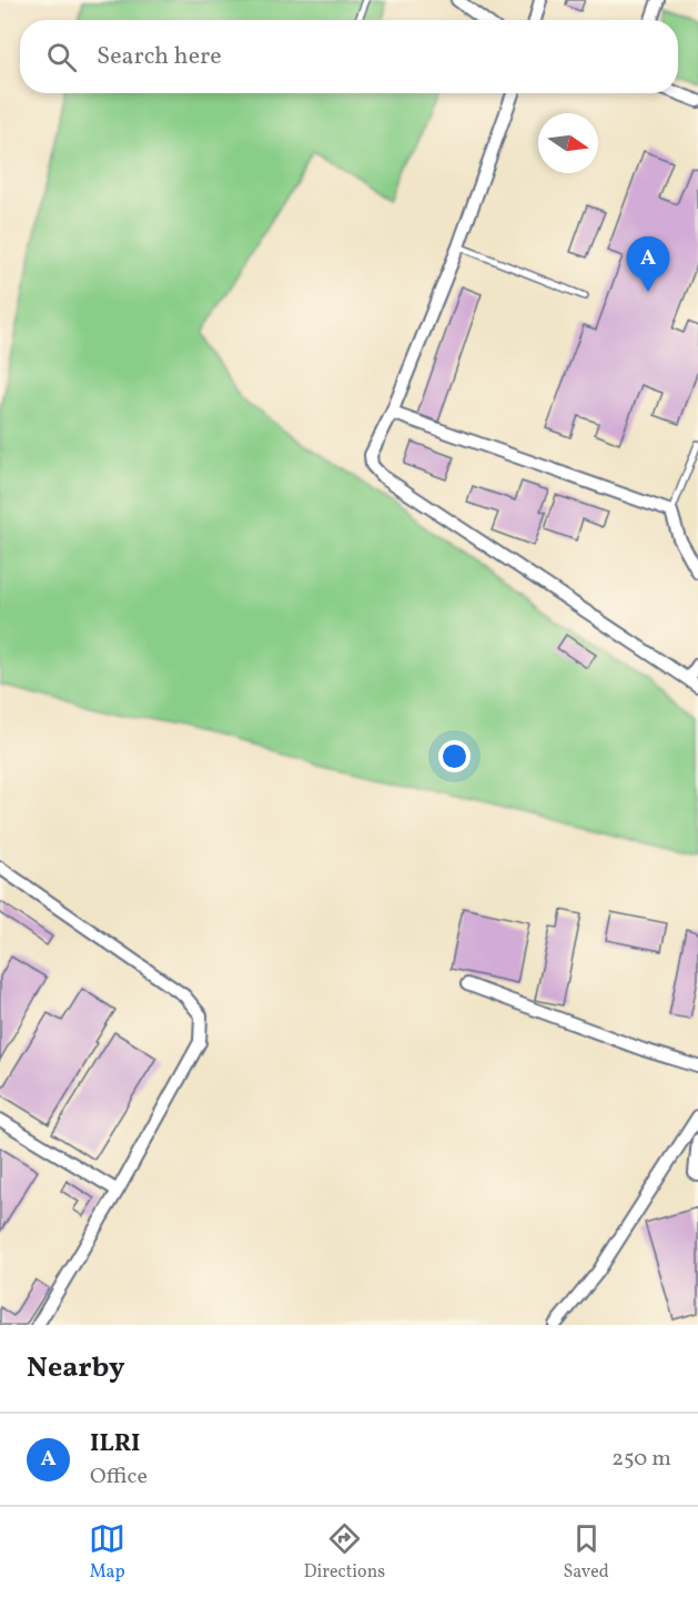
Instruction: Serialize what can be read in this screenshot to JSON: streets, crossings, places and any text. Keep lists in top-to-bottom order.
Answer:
{
  "north": "right",
  "page": {
    "search": "Search here",
    "pins": "A",
    "heading": "Nearby",
    "list": [
      {
        "mark": "A",
        "name": "ILRI",
        "note": "Office",
        "value": "250 m"
      }
    ],
    "nav": ["Map", "Directions", "Saved"]
  }
}
